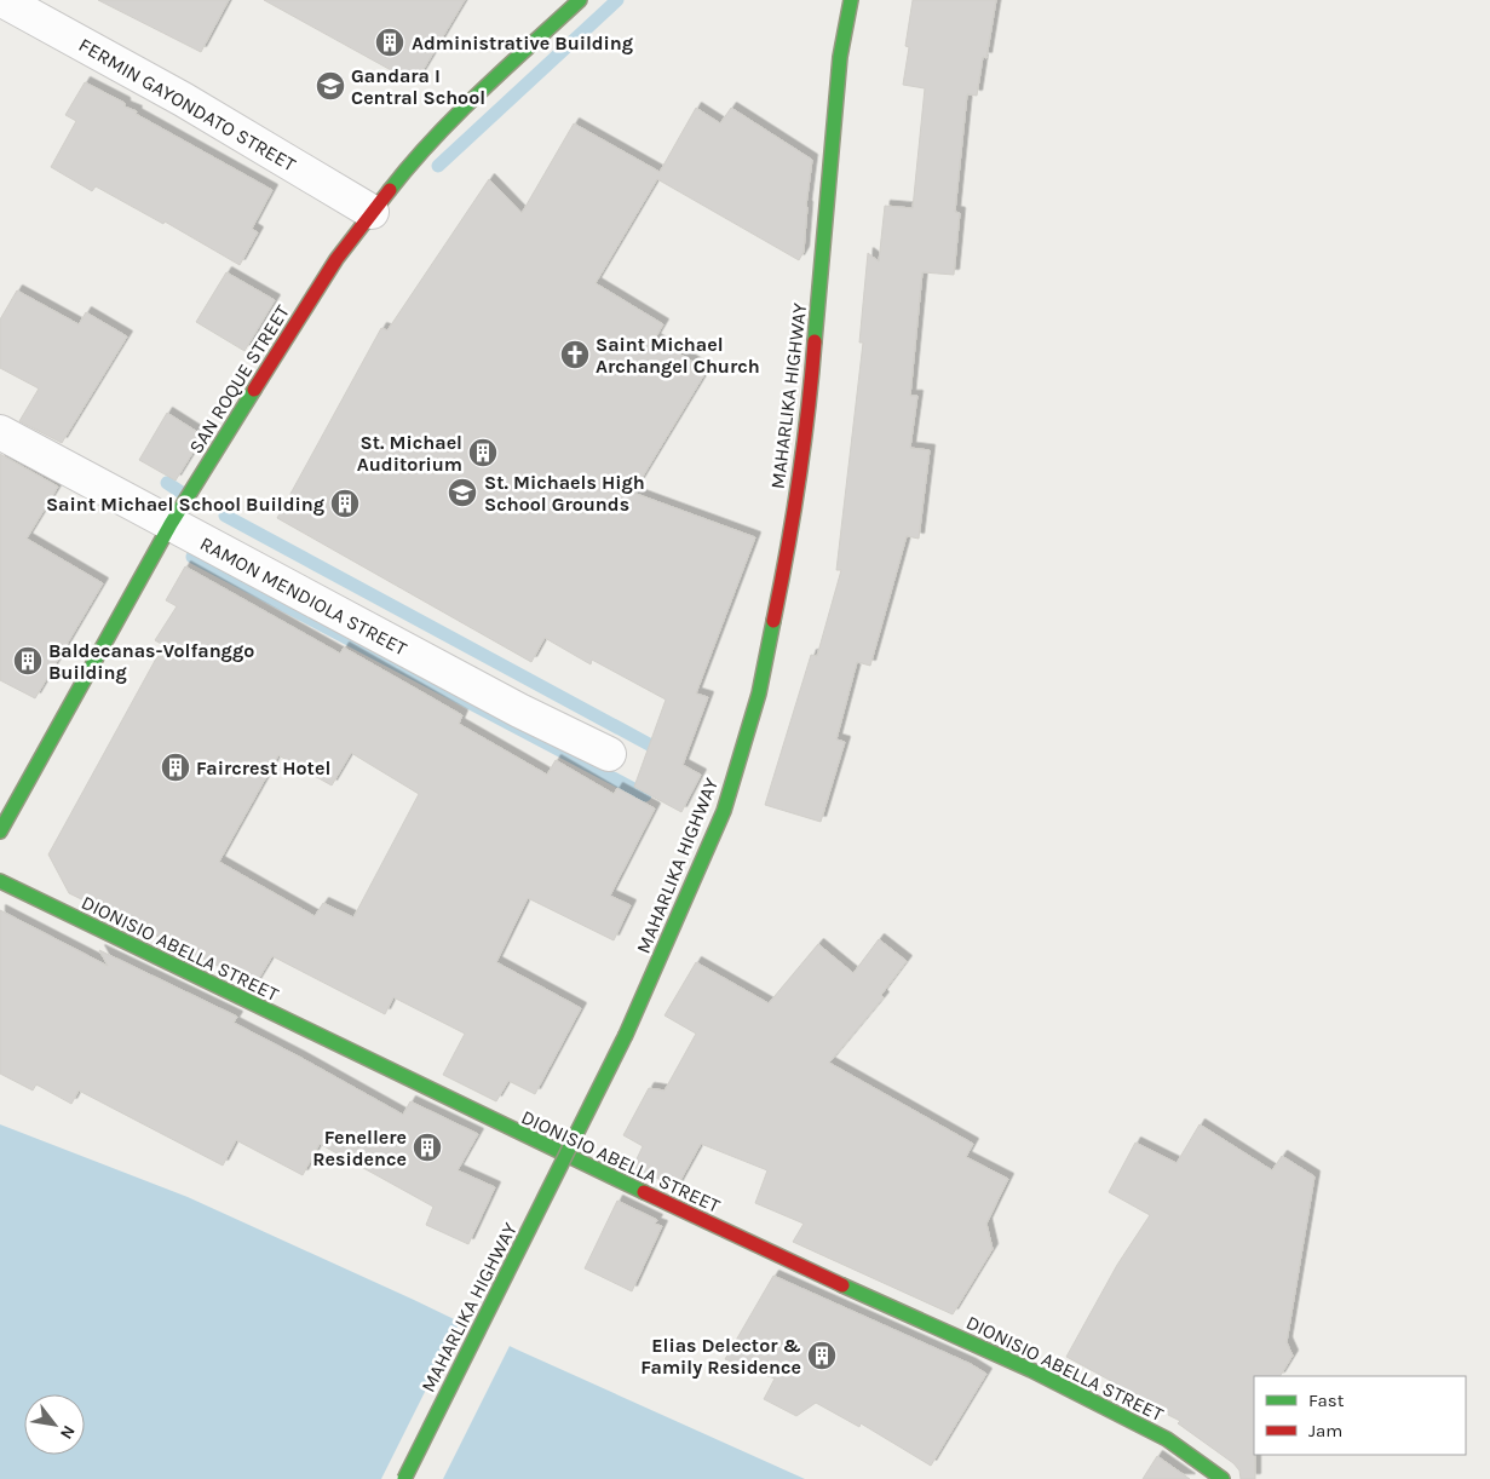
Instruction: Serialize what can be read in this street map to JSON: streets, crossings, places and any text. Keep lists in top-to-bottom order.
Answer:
{
  "streets": {
    "main road": ["SAN ROQUE STREET", "MAHARLIKA HIGHWAY", "DIONISIO ABELLA STREET"],
    "street": ["FERMIN GAYONDATO STREET", "RAMON MENDIOLA STREET"]
  },
  "crossings": [
    ["FERMIN GAYONDATO STREET", "SAN ROQUE STREET"],
    ["SAN ROQUE STREET", "RAMON MENDIOLA STREET"]
  ],
  "places": {
    "building": [
      "Administrative Building",
      "St. Michael Auditorium",
      "Saint Michael School Building",
      "Baldecanas-Volfanggo Building",
      "Faircrest Hotel",
      "Fenellere Residence",
      "Elias Delector & Family Residence"
    ],
    "school or university": ["Gandara I Central School", "St. Michaels High School Grounds"],
    "church": ["Saint Michael Archangel Church"]
  },
  "legend": ["Fast", "Jam"],
  "north": "bottom right"
}
